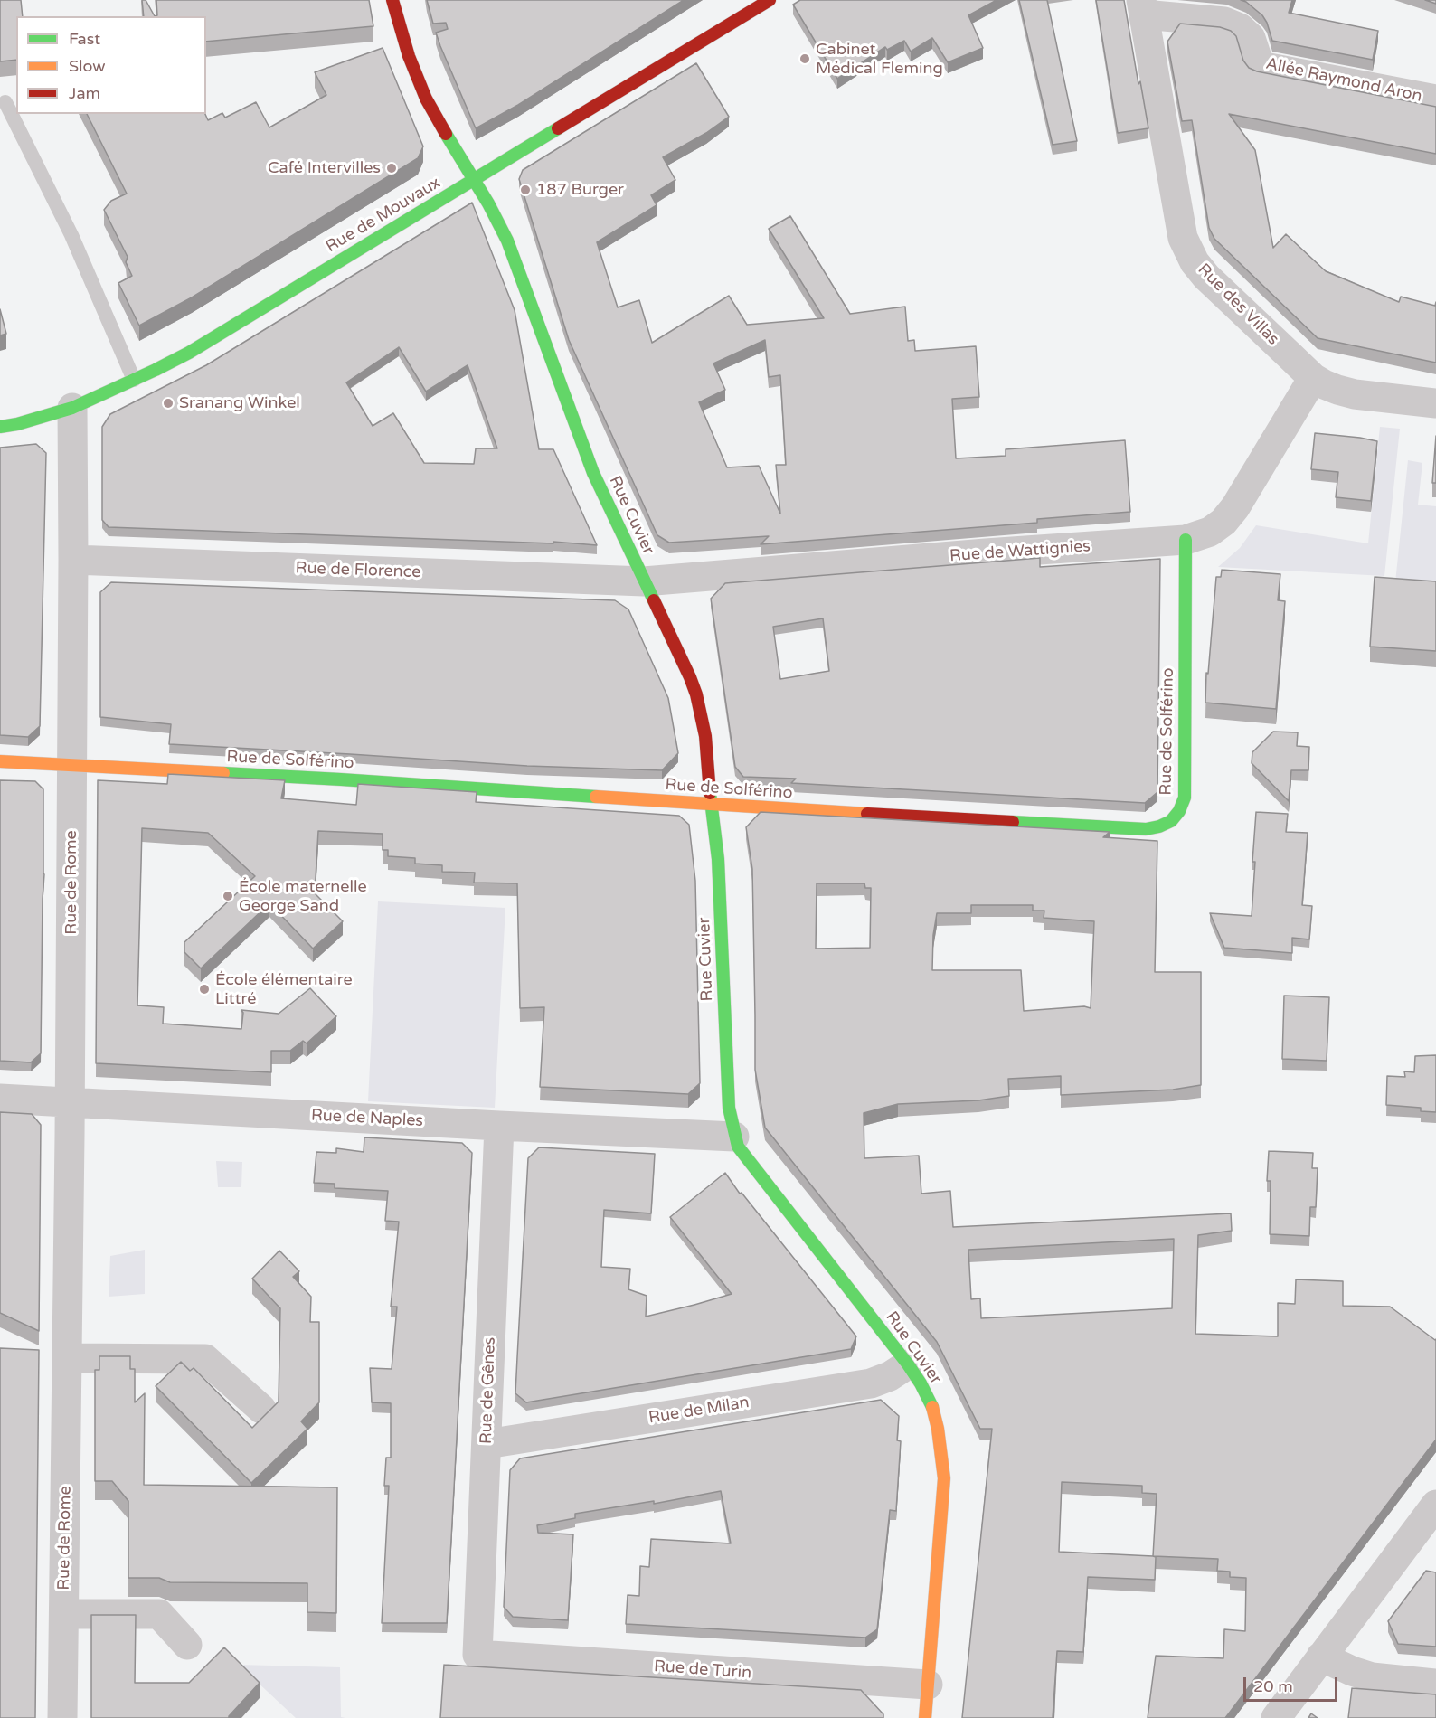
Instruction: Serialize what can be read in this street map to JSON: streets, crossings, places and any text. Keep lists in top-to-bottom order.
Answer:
{
  "streets": {
    "street": [
      "Allée Raymond Aron",
      "Rue de Mouvaux",
      "Rue des Villas",
      "Rue Cuvier",
      "Rue de Wattignies",
      "Rue de Florence",
      "Rue de Solférino",
      "Rue de Rome",
      "Rue de Naples",
      "Rue de Gênes",
      "Rue de Milan",
      "Rue de Turin"
    ]
  },
  "crossings": [
    ["Allée Raymond Aron", "Rue des Villas"],
    ["Rue de Mouvaux", "Rue Cuvier"],
    ["Rue de Mouvaux", "Rue de Rome"],
    ["Rue des Villas", "Rue de Wattignies"],
    ["Rue Cuvier", "Rue de Wattignies"],
    ["Rue Cuvier", "Rue de Florence"],
    ["Rue Cuvier", "Rue de Solférino"],
    ["Rue Cuvier", "Rue de Naples"],
    ["Rue Cuvier", "Rue de Milan"],
    ["Rue Cuvier", "Rue de Turin"],
    ["Rue de Wattignies", "Rue de Florence"],
    ["Rue de Wattignies", "Rue de Solférino"],
    ["Rue de Florence", "Rue de Rome"],
    ["Rue de Solférino", "Rue de Rome"],
    ["Rue de Rome", "Rue de Naples"],
    ["Rue de Naples", "Rue de Gênes"],
    ["Rue de Gênes", "Rue de Milan"],
    ["Rue de Gênes", "Rue de Turin"]
  ],
  "places": [
    "Cabinet Médical Fleming",
    "Café Intervilles",
    "187 Burger",
    "Sranang Winkel",
    "École maternelle George Sand",
    "École élémentaire Littré"
  ],
  "legend": ["Fast", "Slow", "Jam"],
  "scale_bar": "20 m"
}
